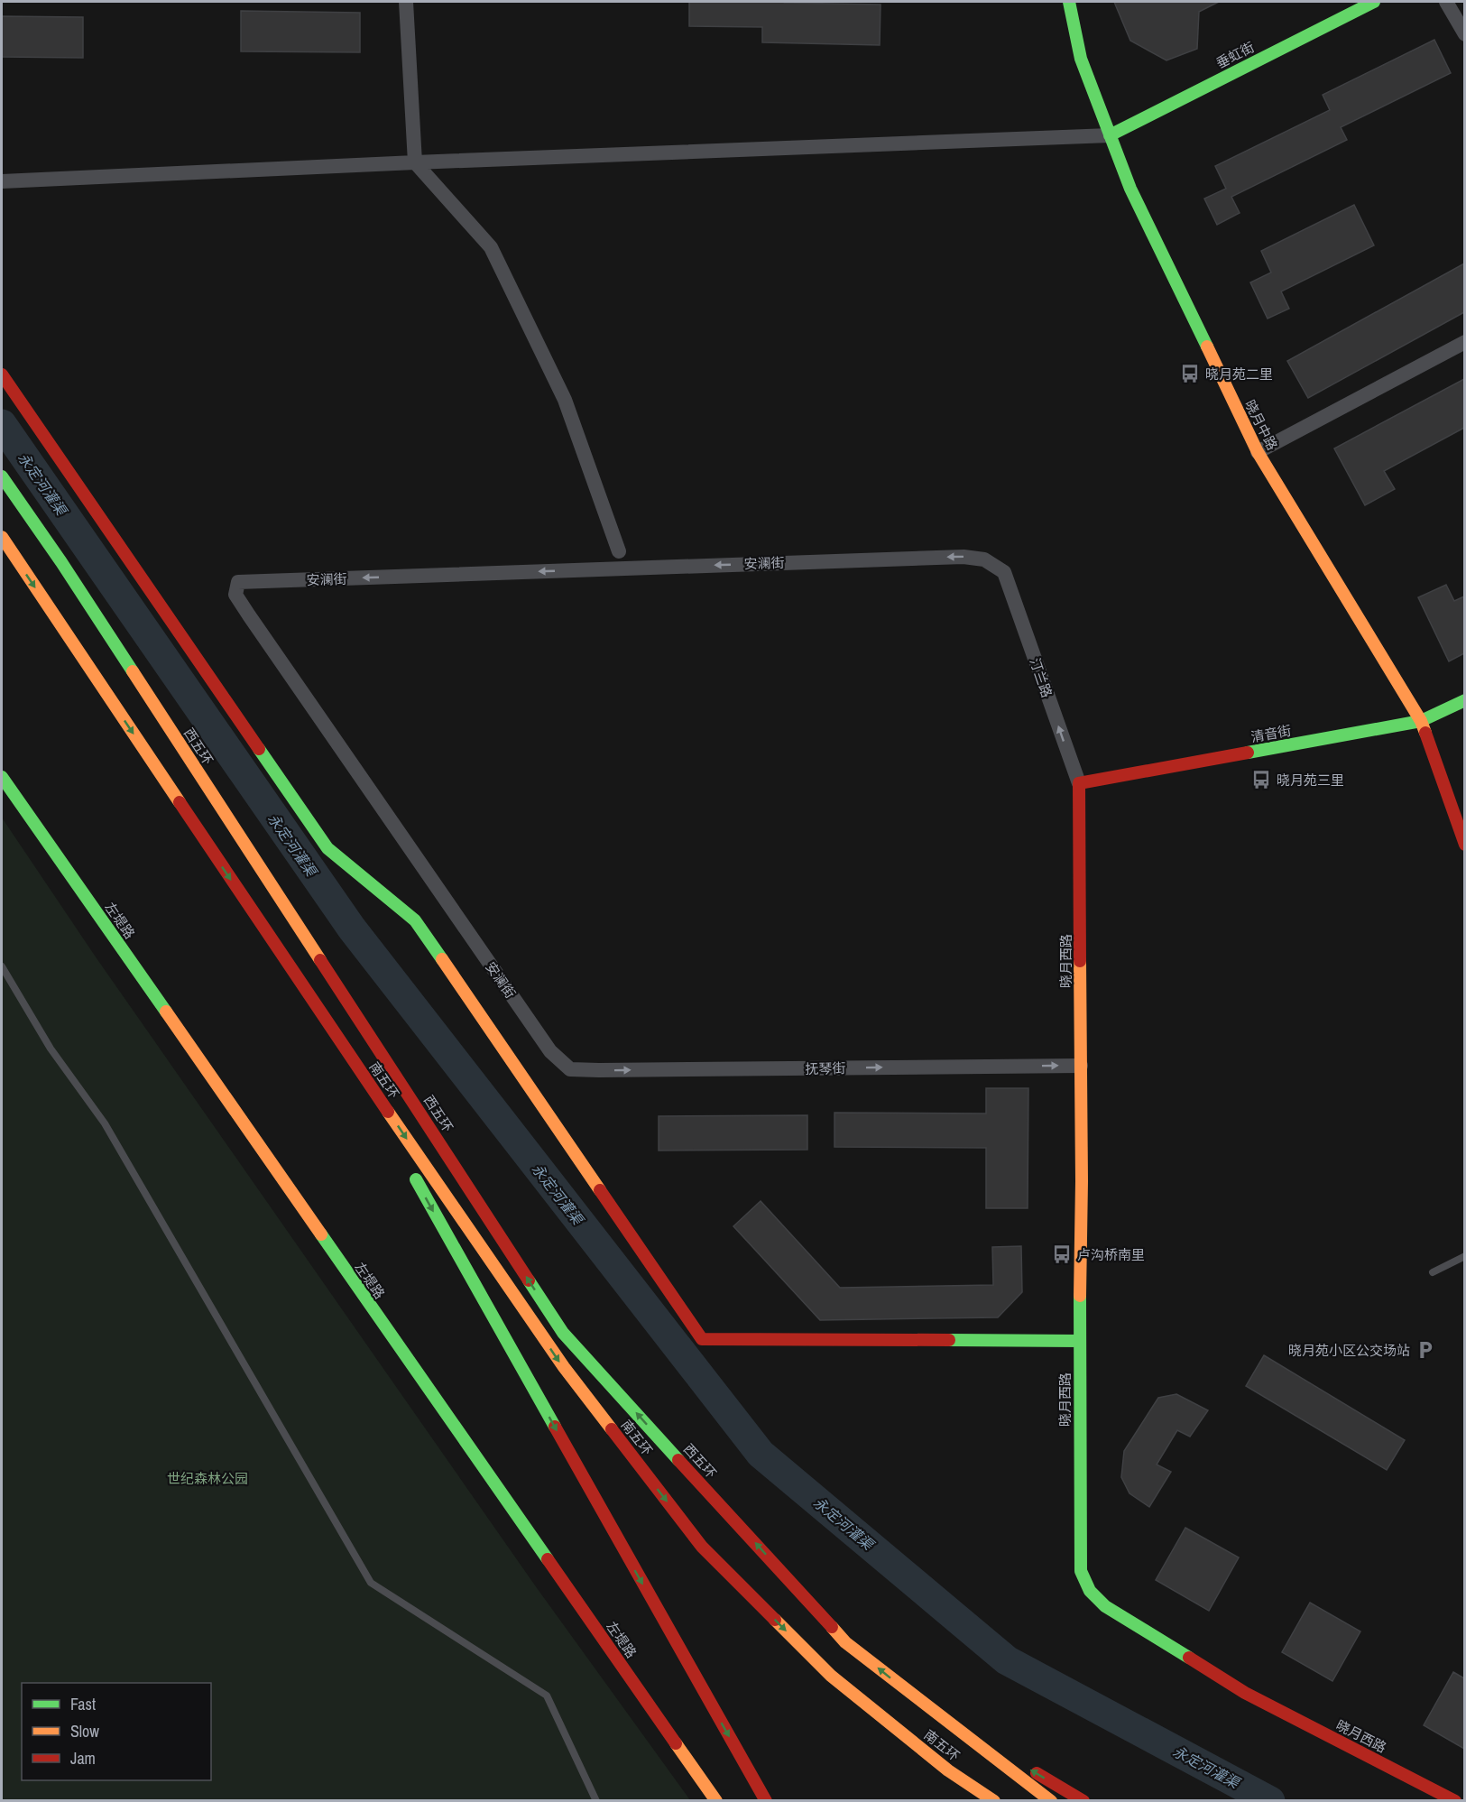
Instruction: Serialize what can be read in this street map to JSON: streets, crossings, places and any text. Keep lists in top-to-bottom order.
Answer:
{
  "streets": {
    "main road": [
      "垂虹街",
      "晓月中路",
      "清音街",
      "西五环",
      "左堤路",
      "晓月西路",
      "南五环"
    ],
    "street": ["安澜街", "汀兰路", "抚琴街"]
  },
  "crossings": [
    ["垂虹街", "晓月中路"],
    ["晓月中路", "清音街"],
    ["安澜街", "汀兰路"],
    ["安澜街", "抚琴街"],
    ["汀兰路", "清音街"],
    ["汀兰路", "晓月西路"],
    ["清音街", "晓月西路"],
    ["西五环", "南五环"],
    ["晓月西路", "抚琴街"]
  ],
  "one_way": ["汀兰路", "抚琴街"],
  "water": ["永定河灌渠"],
  "parks": ["世纪森林公园"],
  "places": {
    "bus stop": ["晓月苑二里", "晓月苑三里", "卢沟桥南里"],
    "parking": ["晓月苑小区公交场站"]
  },
  "legend": ["Fast", "Slow", "Jam"]
}
